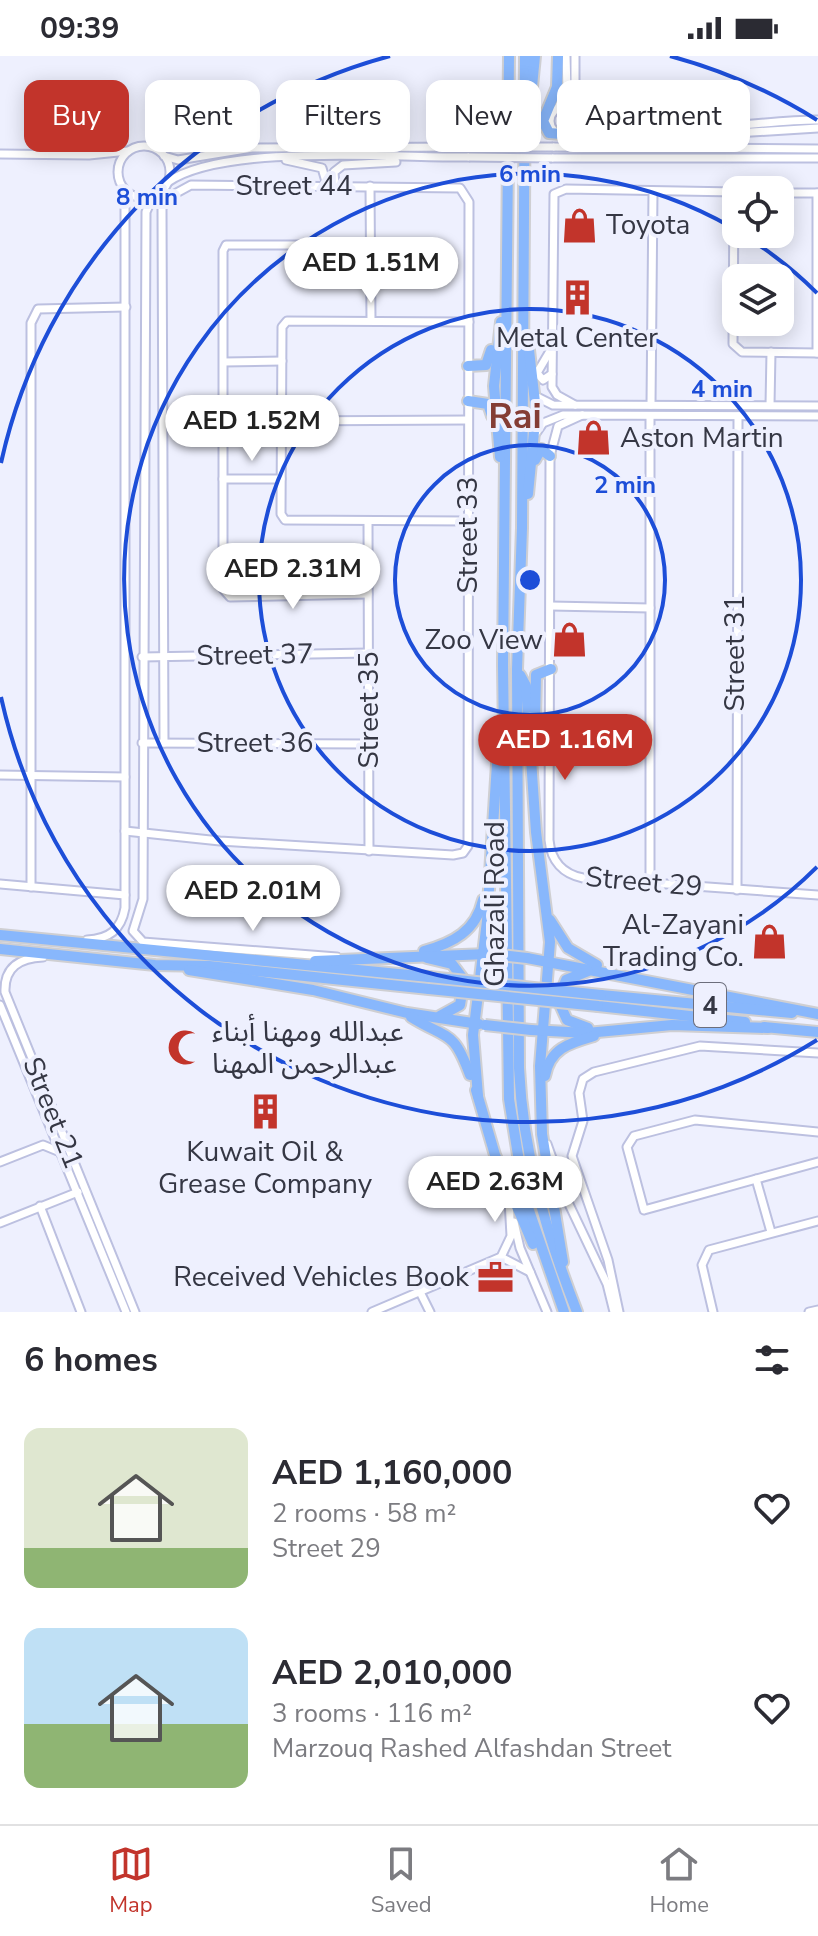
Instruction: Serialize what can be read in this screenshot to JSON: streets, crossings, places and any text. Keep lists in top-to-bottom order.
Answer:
{
  "streets": {
    "highway": ["Ghazali Road", "4"],
    "street": [
      "Street 44",
      "Street 33",
      "Street 31",
      "Street 37",
      "Street 35",
      "Street 36",
      "Street 29",
      "Street 21"
    ]
  },
  "crossings": [
    ["Street 44", "Street 33"],
    ["Street 44", "Street 37"],
    ["Street 44", "Street 36"],
    ["Street 33", "Street 35"],
    ["Street 31", "Street 29"],
    ["Street 37", "Street 35"],
    ["Street 35", "Street 36"]
  ],
  "districts": ["Rai"],
  "places": {
    "shop": [
      "Toyota",
      "Aston Martin",
      "Zoo View",
      "Al-Zayani Trading Co."
    ],
    "building": ["Metal Center", "Kuwait Oil & Grease Company"],
    "mosque": ["عبدالله ومهنا أبناء عبدالرحمن المهنا"],
    "office": ["Received Vehicles Book"]
  },
  "page": {
    "status": "09:39",
    "chip": [
      "Buy",
      "Rent",
      "Filters",
      "New",
      "Apartment"
    ],
    "price": [
      "AED 1.51M",
      "AED 1.52M",
      "AED 2.31M",
      "AED 1.16M",
      "AED 2.01M",
      "AED 2.63M"
    ],
    "heading": "6 homes",
    "list": [
      {
        "name": "AED 1,160,000",
        "note": "2 rooms · 58 m² · Street 29"
      },
      {
        "name": "AED 2,010,000",
        "note": "3 rooms · 116 m² · Marzouq Rashed Alfashdan Street"
      }
    ],
    "tabs": ["Map", "Saved", "Home"]
  },
  "rings": [
    "6 min",
    "8 min",
    "4 min",
    "2 min"
  ]
}
